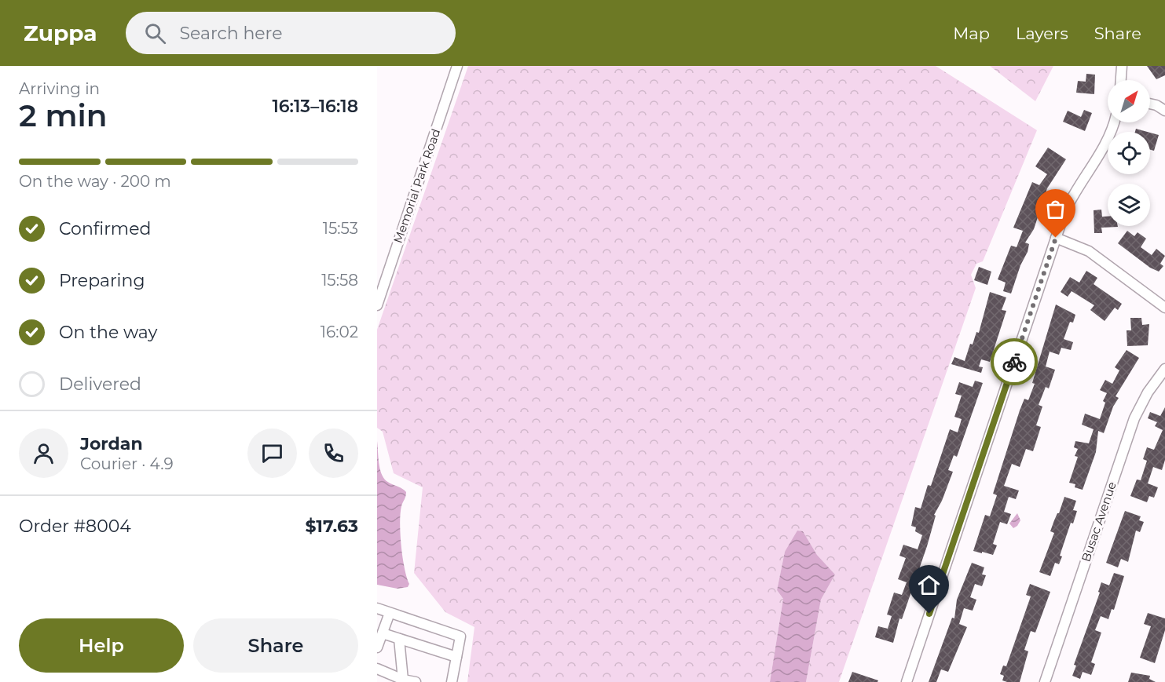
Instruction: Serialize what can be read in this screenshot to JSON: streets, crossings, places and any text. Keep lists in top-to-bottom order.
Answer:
{
  "streets": {
    "street": ["Memorial Park Road", "Busac Avenue"]
  },
  "north": "top right",
  "page": {
    "header": "Zuppa",
    "search": "Search here",
    "nav": ["Map", "Layers", "Share"],
    "heading": ["2 min", "Arriving in", "16:13–16:18"],
    "panel": [
      "Jordan",
      "Courier · 4.9",
      "Order #8004",
      "$17.63"
    ],
    "bar": "On the way · 200 m",
    "list": [
      ["Confirmed", "15:53"],
      ["Preparing", "15:58"],
      ["On the way", "16:02"],
      "Delivered"
    ],
    "buttons": ["Help", "Share"]
  }
}
